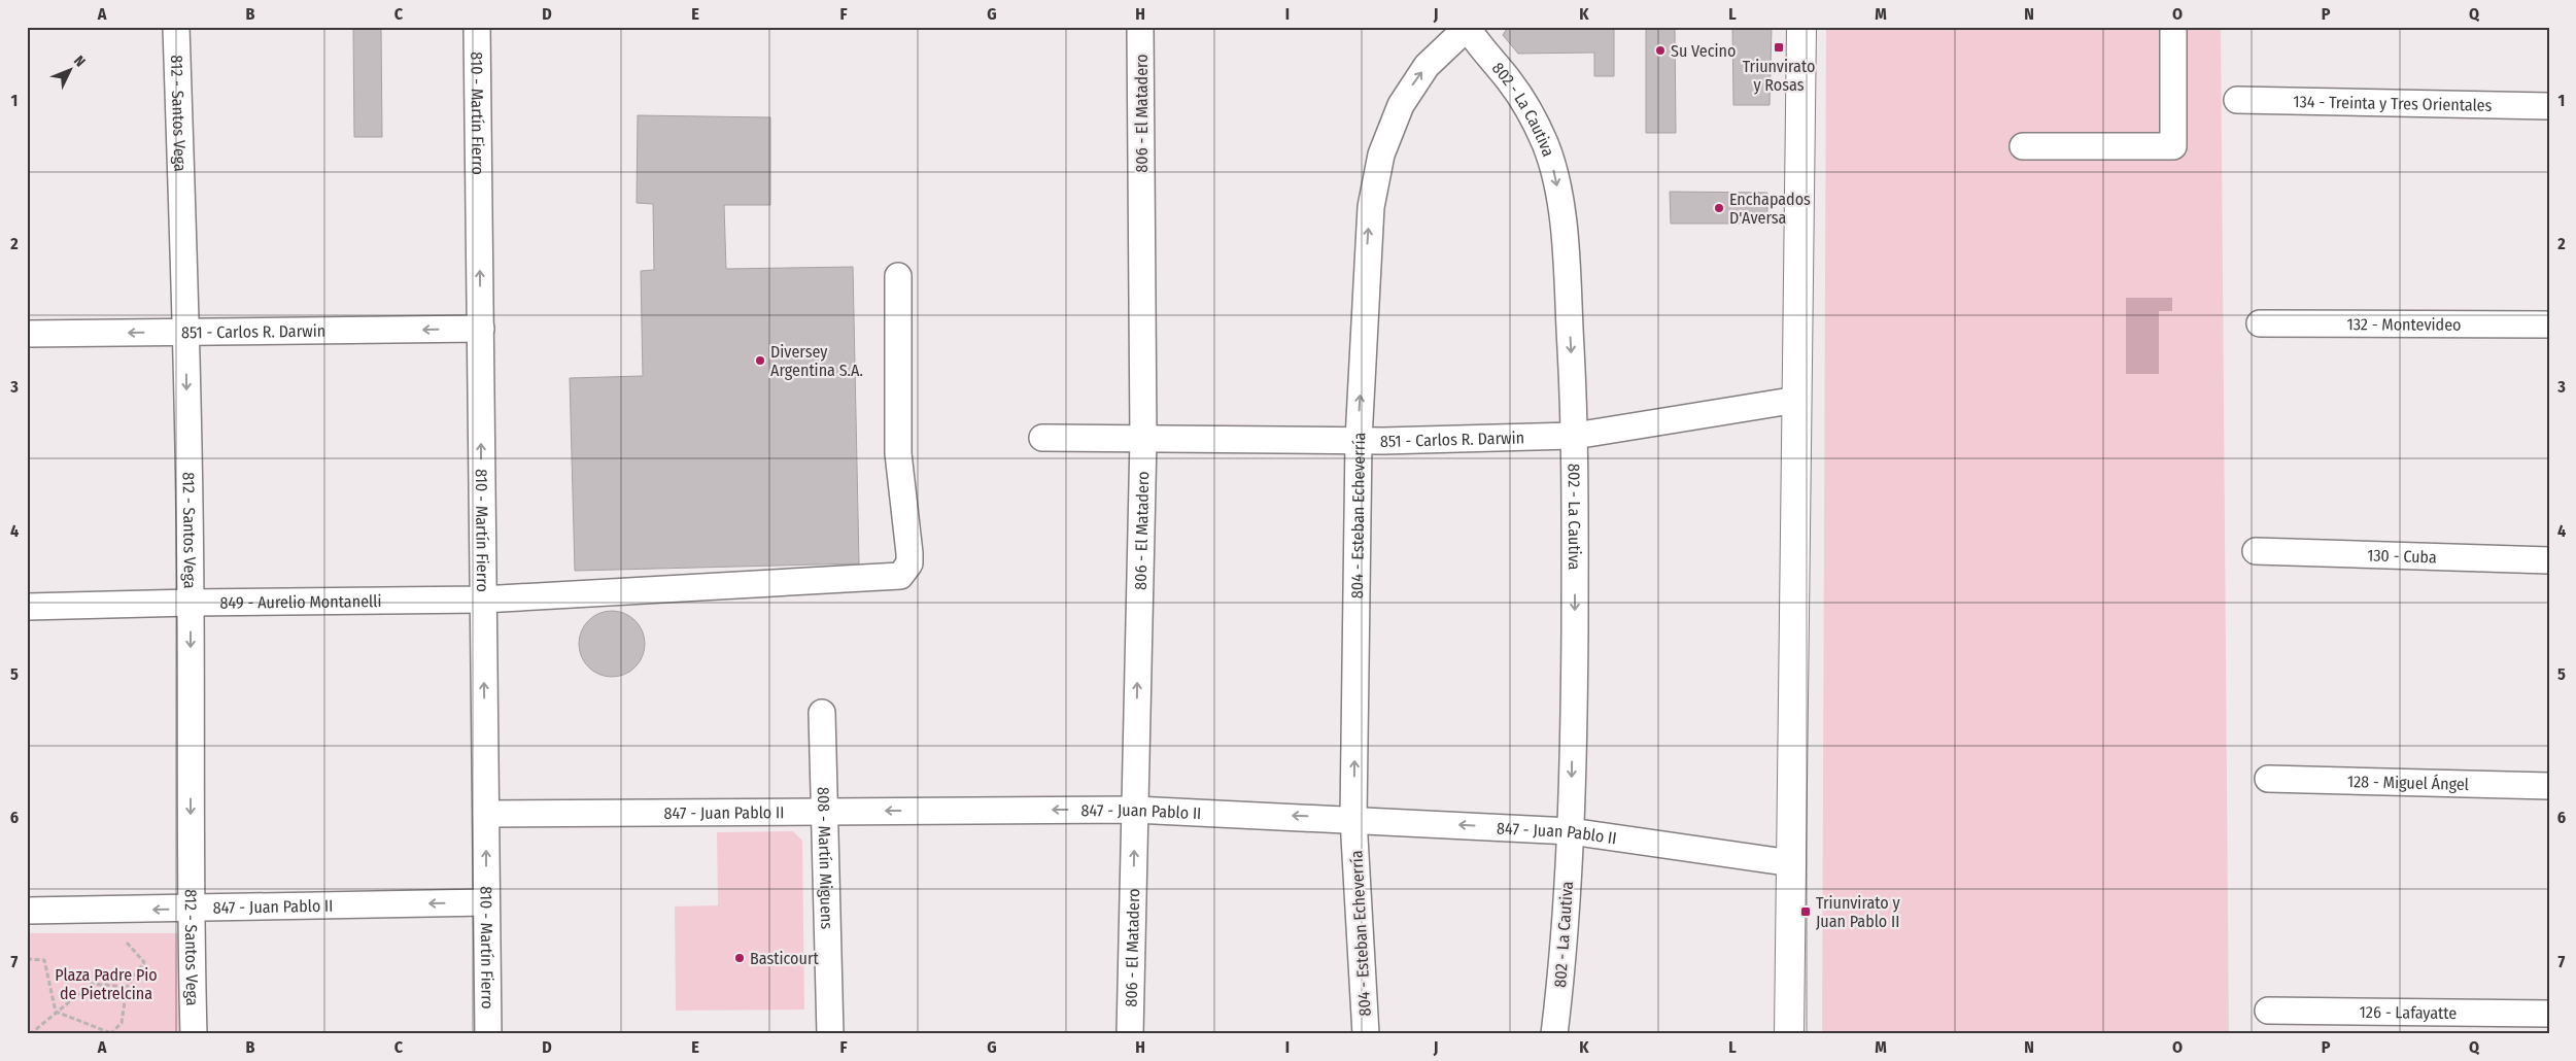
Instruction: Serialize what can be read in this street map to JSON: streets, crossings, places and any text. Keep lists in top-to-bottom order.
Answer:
{
  "streets": {
    "street": [
      "134 - Treinta y Tres Orientales",
      "802 - La Cautiva",
      "812 - Santos Vega",
      "810 - Martín Fierro",
      "806 - El Matadero",
      "132 - Montevideo",
      "851 - Carlos R. Darwin",
      "804 - Esteban Echeverría",
      "130 - Cuba",
      "849 - Aurelio Montanelli",
      "128 - Miguel Ángel",
      "847 - Juan Pablo II",
      "808 - Martín Miguens",
      "126 - Lafayatte"
    ]
  },
  "crossings": [
    ["802 - La Cautiva", "851 - Carlos R. Darwin"],
    ["802 - La Cautiva", "804 - Esteban Echeverría"],
    ["802 - La Cautiva", "847 - Juan Pablo II"],
    ["812 - Santos Vega", "851 - Carlos R. Darwin"],
    ["812 - Santos Vega", "849 - Aurelio Montanelli"],
    ["812 - Santos Vega", "847 - Juan Pablo II"],
    ["810 - Martín Fierro", "851 - Carlos R. Darwin"],
    ["810 - Martín Fierro", "849 - Aurelio Montanelli"],
    ["810 - Martín Fierro", "847 - Juan Pablo II"],
    ["806 - El Matadero", "851 - Carlos R. Darwin"],
    ["806 - El Matadero", "847 - Juan Pablo II"],
    ["851 - Carlos R. Darwin", "804 - Esteban Echeverría"],
    ["804 - Esteban Echeverría", "847 - Juan Pablo II"],
    ["847 - Juan Pablo II", "808 - Martín Miguens"]
  ],
  "one_way": [
    "802 - La Cautiva",
    "812 - Santos Vega",
    "810 - Martín Fierro",
    "806 - El Matadero",
    "851 - Carlos R. Darwin",
    "804 - Esteban Echeverría",
    "847 - Juan Pablo II"
  ],
  "parks": ["Plaza Padre Pio de Pietrelcina"],
  "places": {
    "transit": ["Triunvirato y Rosas", "Triunvirato y Juan Pablo II"],
    "other": [
      "Su Vecino",
      "Enchapados D'Aversa",
      "Diversey Argentina S.A.",
      "Basticourt"
    ]
  },
  "north": "top right",
  "grid": {
    "columns": [
      "A",
      "B",
      "C",
      "D",
      "E",
      "F",
      "G",
      "H",
      "I",
      "J",
      "K",
      "L",
      "M",
      "N",
      "O",
      "P",
      "Q"
    ],
    "rows": [
      "1",
      "2",
      "3",
      "4",
      "5",
      "6",
      "7"
    ]
  }
}
